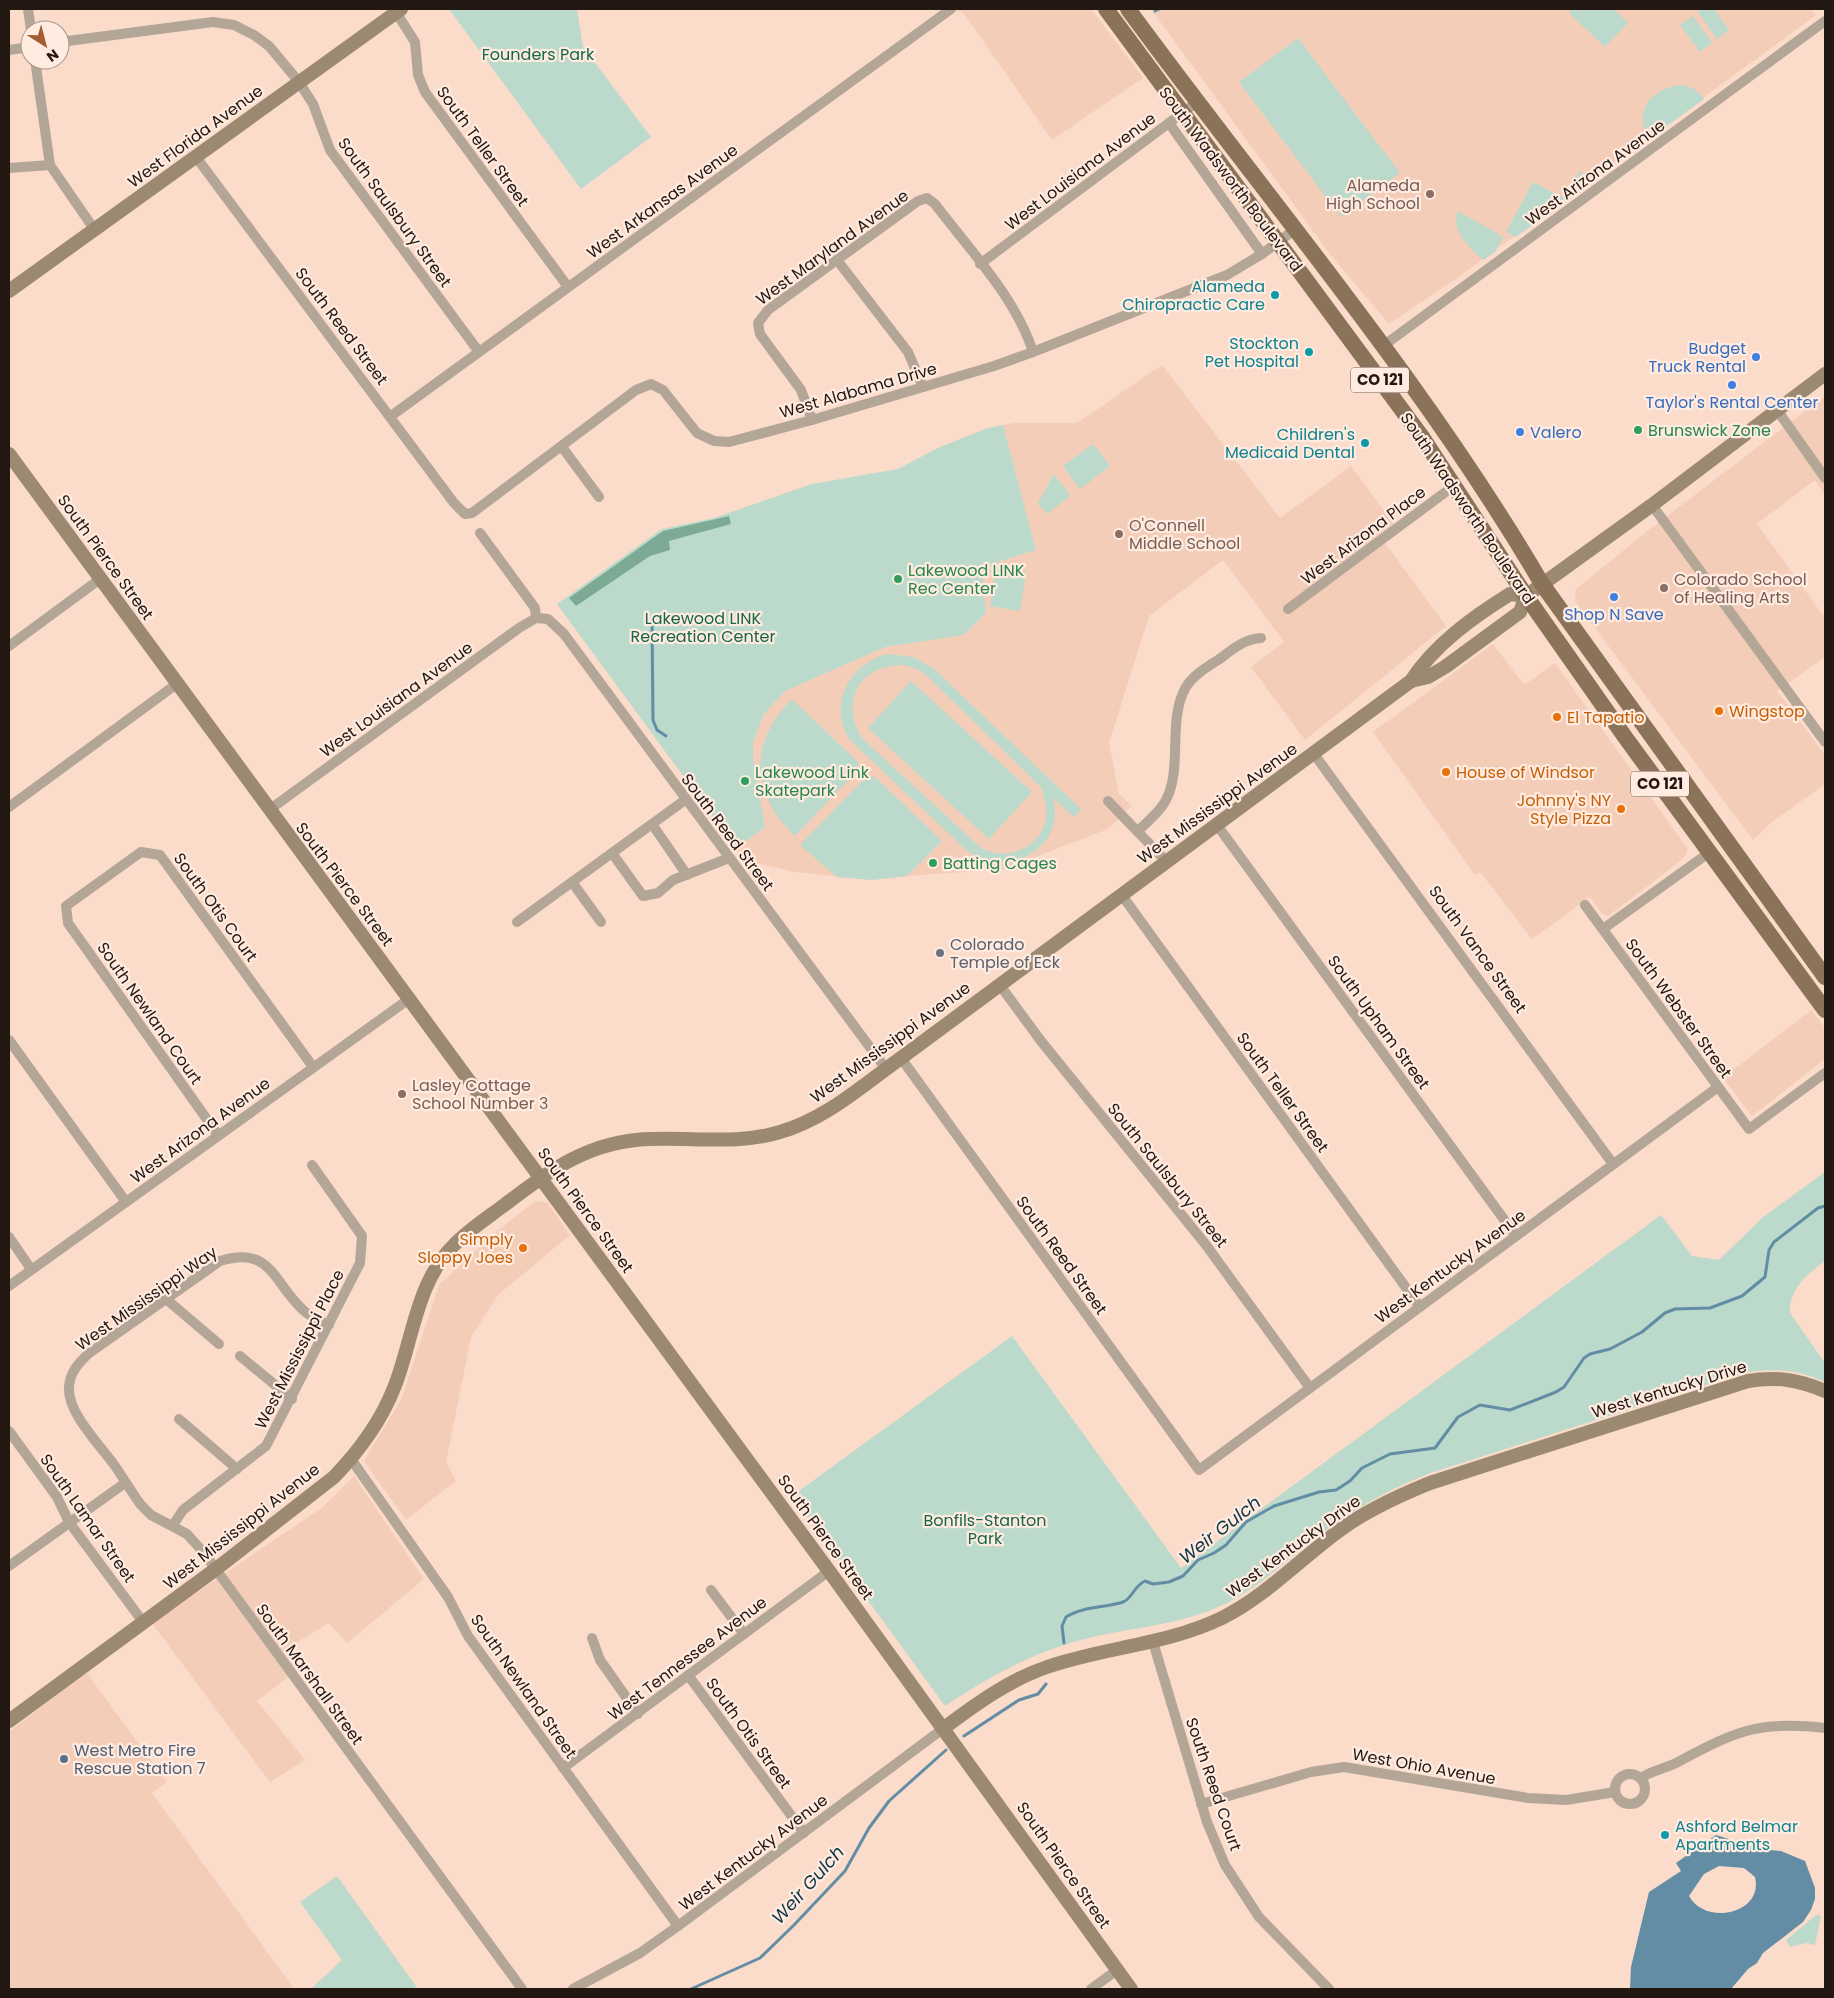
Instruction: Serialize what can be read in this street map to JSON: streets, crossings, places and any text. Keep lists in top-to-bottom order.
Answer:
{
  "streets": {
    "main road": ["South Wadsworth Boulevard", "CO 121"],
    "street": [
      "West Florida Avenue",
      "South Teller Street",
      "West Louisiana Avenue",
      "West Arizona Avenue",
      "West Arkansas Avenue",
      "South Saulsbury Street",
      "West Maryland Avenue",
      "South Reed Street",
      "West Alabama Drive",
      "West Arizona Place",
      "South Pierce Street",
      "West Mississippi Avenue",
      "South Otis Court",
      "South Vance Street",
      "South Webster Street",
      "South Newland Court",
      "South Upham Street",
      "West Kentucky Avenue",
      "West Mississippi Way",
      "West Mississippi Place",
      "West Kentucky Drive",
      "South Lamar Street",
      "West Tennessee Avenue",
      "South Marshall Street",
      "South Newland Street",
      "South Otis Street",
      "West Ohio Avenue",
      "South Reed Court"
    ]
  },
  "crossings": [
    ["West Florida Avenue", "South Teller Street"],
    ["West Florida Avenue", "South Saulsbury Street"],
    ["West Florida Avenue", "South Reed Street"],
    ["South Teller Street", "West Arkansas Avenue"],
    ["South Teller Street", "West Mississippi Avenue"],
    ["South Teller Street", "West Kentucky Avenue"],
    ["West Louisiana Avenue", "South Wadsworth Boulevard"],
    ["West Louisiana Avenue", "West Maryland Avenue"],
    ["West Louisiana Avenue", "South Reed Street"],
    ["West Louisiana Avenue", "South Pierce Street"],
    ["West Arizona Avenue", "South Wadsworth Boulevard"],
    ["West Arizona Avenue", "South Pierce Street"],
    ["West Arizona Avenue", "South Otis Court"],
    ["West Arizona Avenue", "South Newland Court"],
    ["South Wadsworth Boulevard", "West Alabama Drive"],
    ["South Wadsworth Boulevard", "West Arizona Place"],
    ["South Wadsworth Boulevard", "West Mississippi Avenue"],
    ["West Arkansas Avenue", "South Saulsbury Street"],
    ["West Arkansas Avenue", "South Reed Street"],
    ["South Saulsbury Street", "West Mississippi Avenue"],
    ["South Saulsbury Street", "West Kentucky Avenue"],
    ["West Maryland Avenue", "West Alabama Drive"],
    ["South Reed Street", "West Alabama Drive"],
    ["South Reed Street", "West Mississippi Avenue"],
    ["South Reed Street", "West Kentucky Avenue"],
    ["South Pierce Street", "West Mississippi Avenue"],
    ["South Pierce Street", "West Kentucky Avenue"],
    ["South Pierce Street", "West Kentucky Drive"],
    ["South Pierce Street", "West Tennessee Avenue"],
    ["West Mississippi Avenue", "South Vance Street"],
    ["West Mississippi Avenue", "South Upham Street"],
    ["West Mississippi Avenue", "South Lamar Street"],
    ["West Mississippi Avenue", "South Marshall Street"],
    ["West Mississippi Avenue", "South Newland Street"],
    ["South Otis Court", "South Newland Court"],
    ["South Vance Street", "West Kentucky Avenue"],
    ["South Webster Street", "West Kentucky Avenue"],
    ["South Upham Street", "West Kentucky Avenue"],
    ["West Kentucky Avenue", "West Kentucky Drive"],
    ["West Kentucky Avenue", "South Newland Street"],
    ["West Kentucky Avenue", "South Otis Street"],
    ["West Mississippi Way", "West Mississippi Place"],
    ["West Mississippi Way", "South Marshall Street"],
    ["West Mississippi Place", "South Marshall Street"],
    ["West Kentucky Drive", "South Reed Court"],
    ["West Tennessee Avenue", "South Newland Street"],
    ["West Tennessee Avenue", "South Otis Street"],
    ["West Ohio Avenue", "South Reed Court"]
  ],
  "water": ["Weir Gulch"],
  "parks": ["Founders Park", "Lakewood LINK Recreation Center", "Bonfils-Stanton Park"],
  "places": [
    "Alameda High School",
    "Alameda Chiropractic Care",
    "Stockton Pet Hospital",
    "Budget Truck Rental",
    "Taylor's Rental Center",
    "Brunswick Zone",
    "Valero",
    "Children's Medicaid Dental",
    "O'Connell Middle School",
    "Lakewood LINK Rec Center",
    "Colorado School of Healing Arts",
    "Shop N Save",
    "Wingstop",
    "El Tapatio",
    "House of Windsor",
    "Lakewood Link Skatepark",
    "Johnny's NY Style Pizza",
    "Batting Cages",
    "Colorado Temple of Eck",
    "Lasley Cottage School Number 3",
    "Simply Sloppy Joes",
    "West Metro Fire Rescue Station 7",
    "Ashford Belmar Apartments"
  ],
  "north": "bottom right"
}
